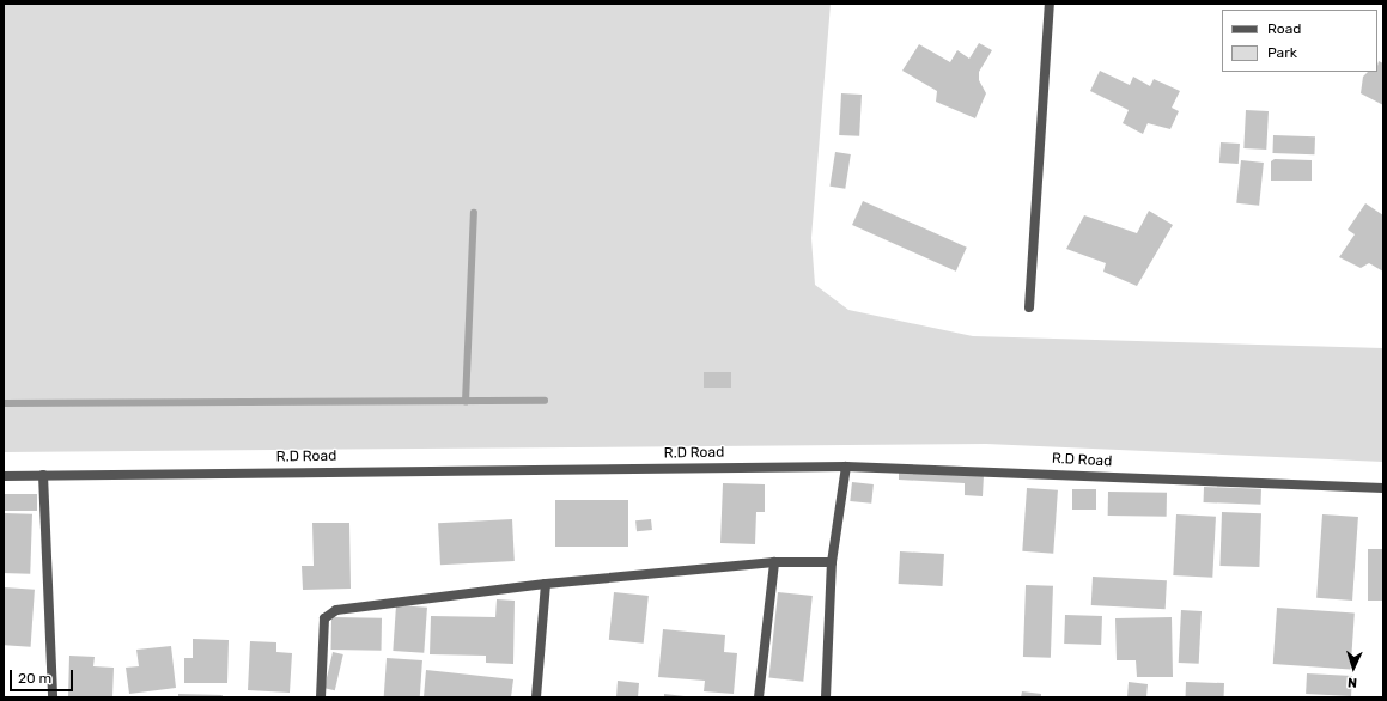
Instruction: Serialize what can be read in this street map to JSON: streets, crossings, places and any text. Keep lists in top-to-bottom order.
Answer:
{
  "streets": {
    "street": ["R.D Road"]
  },
  "legend": ["Road", "Park"],
  "scale_bar": "20 m",
  "north": "bottom"
}
